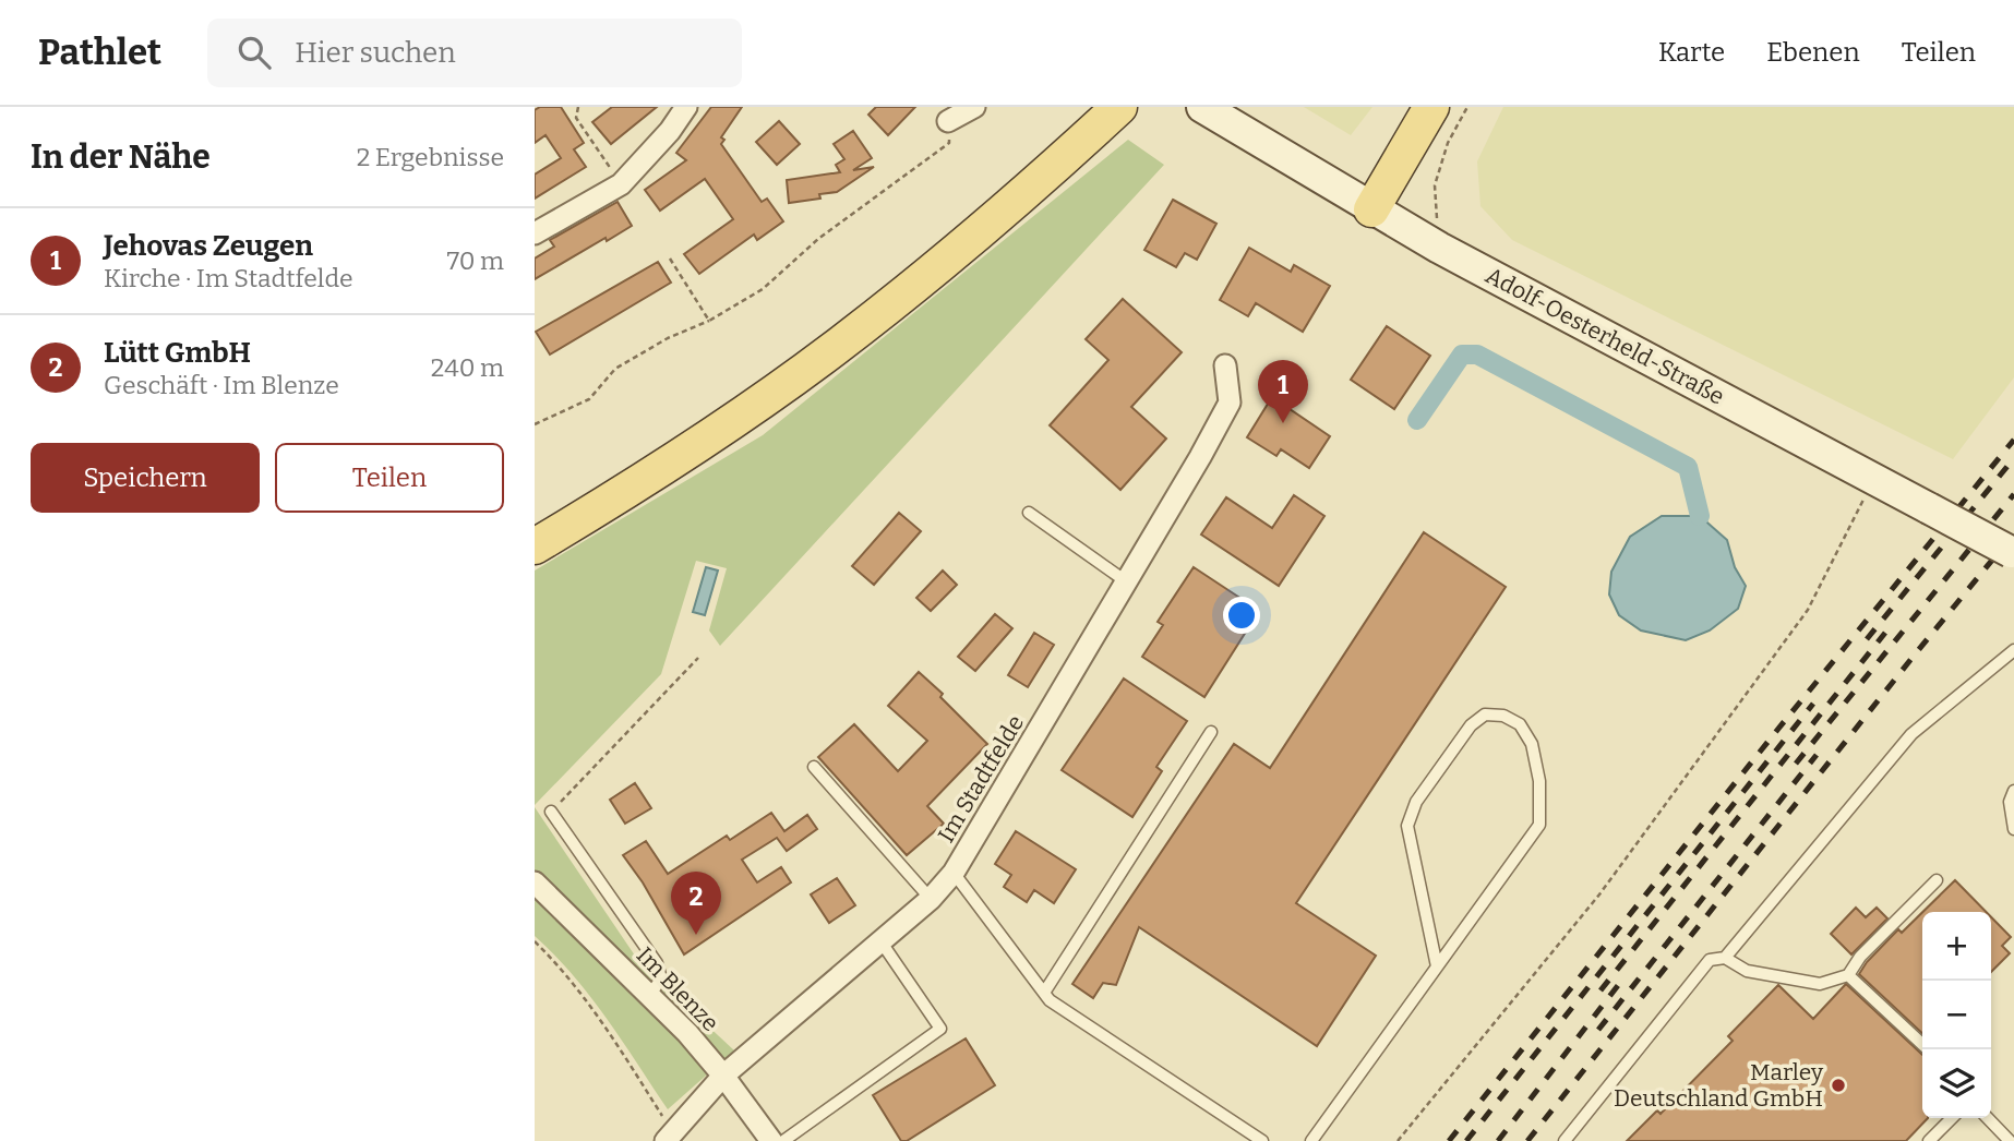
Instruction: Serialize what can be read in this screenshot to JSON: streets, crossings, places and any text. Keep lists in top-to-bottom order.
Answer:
{
  "streets": {
    "street": ["Adolf-Oesterheld-Straße", "Im Stadtfelde", "Im Blenze"]
  },
  "crossings": [
    ["Im Stadtfelde", "Im Blenze"]
  ],
  "places": ["Marley Deutschland GmbH"],
  "page": {
    "header": "Pathlet",
    "search": "Hier suchen",
    "nav": ["Karte", "Ebenen", "Teilen"],
    "heading": ["In der Nähe", "2 Ergebnisse"],
    "list": [
      {
        "mark": "1",
        "name": "Jehovas Zeugen",
        "note": "Kirche · Im Stadtfelde",
        "value": "70 m"
      },
      {
        "mark": "2",
        "name": "Lütt GmbH",
        "note": "Geschäft · Im Blenze",
        "value": "240 m"
      }
    ],
    "pins": ["1", "2"],
    "buttons": ["Speichern", "Teilen"],
    "map_buttons": ["+", "−"]
  }
}
